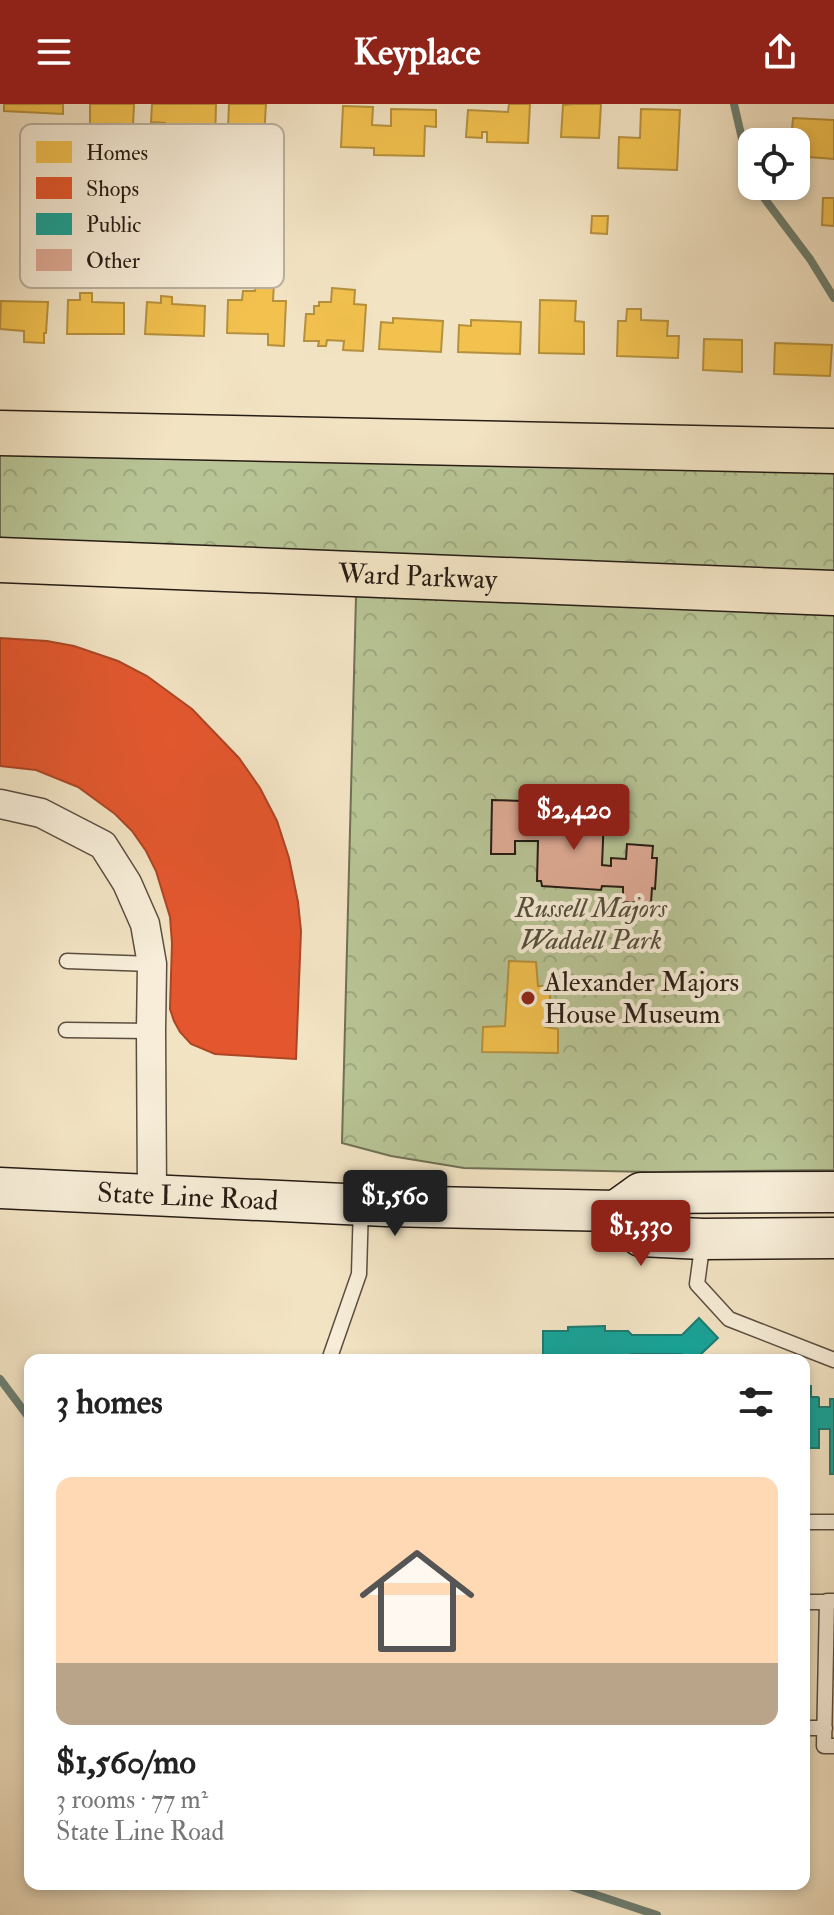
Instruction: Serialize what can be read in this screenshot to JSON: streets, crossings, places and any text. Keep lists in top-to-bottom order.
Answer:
{
  "streets": {
    "main road": ["Ward Parkway", "State Line Road"]
  },
  "parks": ["Russell Majors Waddell Park"],
  "places": ["Alexander Majors House Museum"],
  "legend": [
    "Homes",
    "Shops",
    "Public",
    "Other"
  ],
  "page": {
    "header": "Keyplace",
    "price": ["$2,420", "$1,560", "$1,330"],
    "heading": "3 homes",
    "list": [
      {
        "name": "$1,560/mo",
        "note": "3 rooms · 77 m² · State Line Road"
      }
    ]
  }
}
